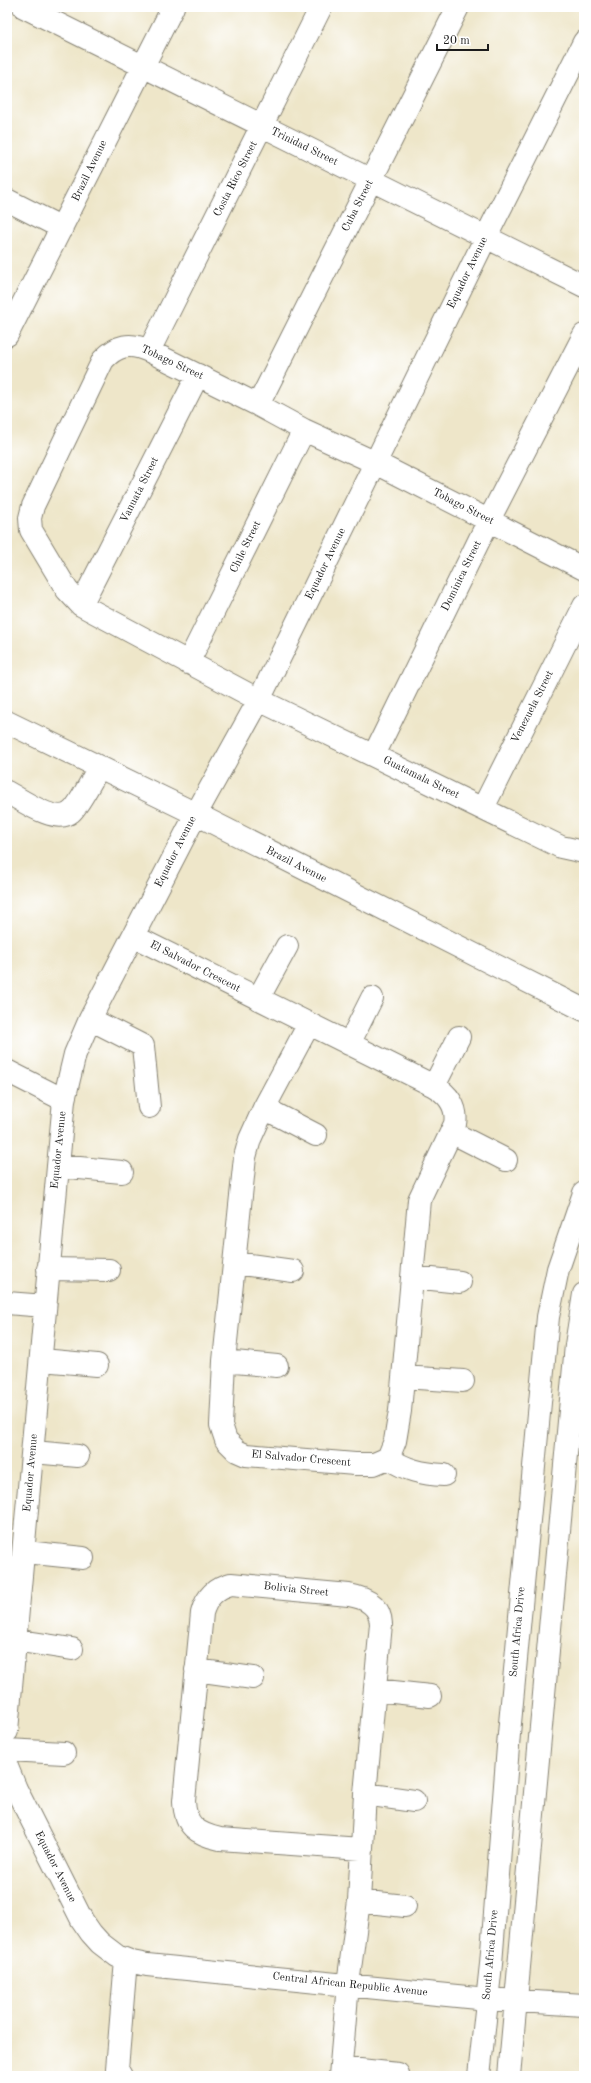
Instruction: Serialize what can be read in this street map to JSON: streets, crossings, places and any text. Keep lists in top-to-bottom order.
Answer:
{
  "streets": {
    "street": [
      "Trinidad Street",
      "Brazil Avenue",
      "Costa Rico Street",
      "Cuba Street",
      "Equador Avenue",
      "Tobago Street",
      "Vanuata Street",
      "Chile Street",
      "Dominica Street",
      "Venezuela Street",
      "Guatamala Street",
      "El Salvador Crescent",
      "Bolivia Street",
      "South Africa Drive",
      "Central African Republic Avenue"
    ]
  },
  "crossings": [
    ["Trinidad Street", "Brazil Avenue"],
    ["Trinidad Street", "Costa Rico Street"],
    ["Trinidad Street", "Cuba Street"],
    ["Trinidad Street", "Equador Avenue"],
    ["Brazil Avenue", "Equador Avenue"],
    ["Costa Rico Street", "Tobago Street"],
    ["Cuba Street", "Tobago Street"],
    ["Equador Avenue", "Tobago Street"],
    ["Equador Avenue", "Guatamala Street"],
    ["Equador Avenue", "El Salvador Crescent"],
    ["Equador Avenue", "Central African Republic Avenue"],
    ["Tobago Street", "Vanuata Street"],
    ["Tobago Street", "Chile Street"],
    ["Tobago Street", "Dominica Street"],
    ["Tobago Street", "Guatamala Street"],
    ["Dominica Street", "Guatamala Street"],
    ["Venezuela Street", "Guatamala Street"],
    ["Bolivia Street", "Central African Republic Avenue"],
    ["South Africa Drive", "Central African Republic Avenue"]
  ],
  "scale_bar": "20 m"
}
